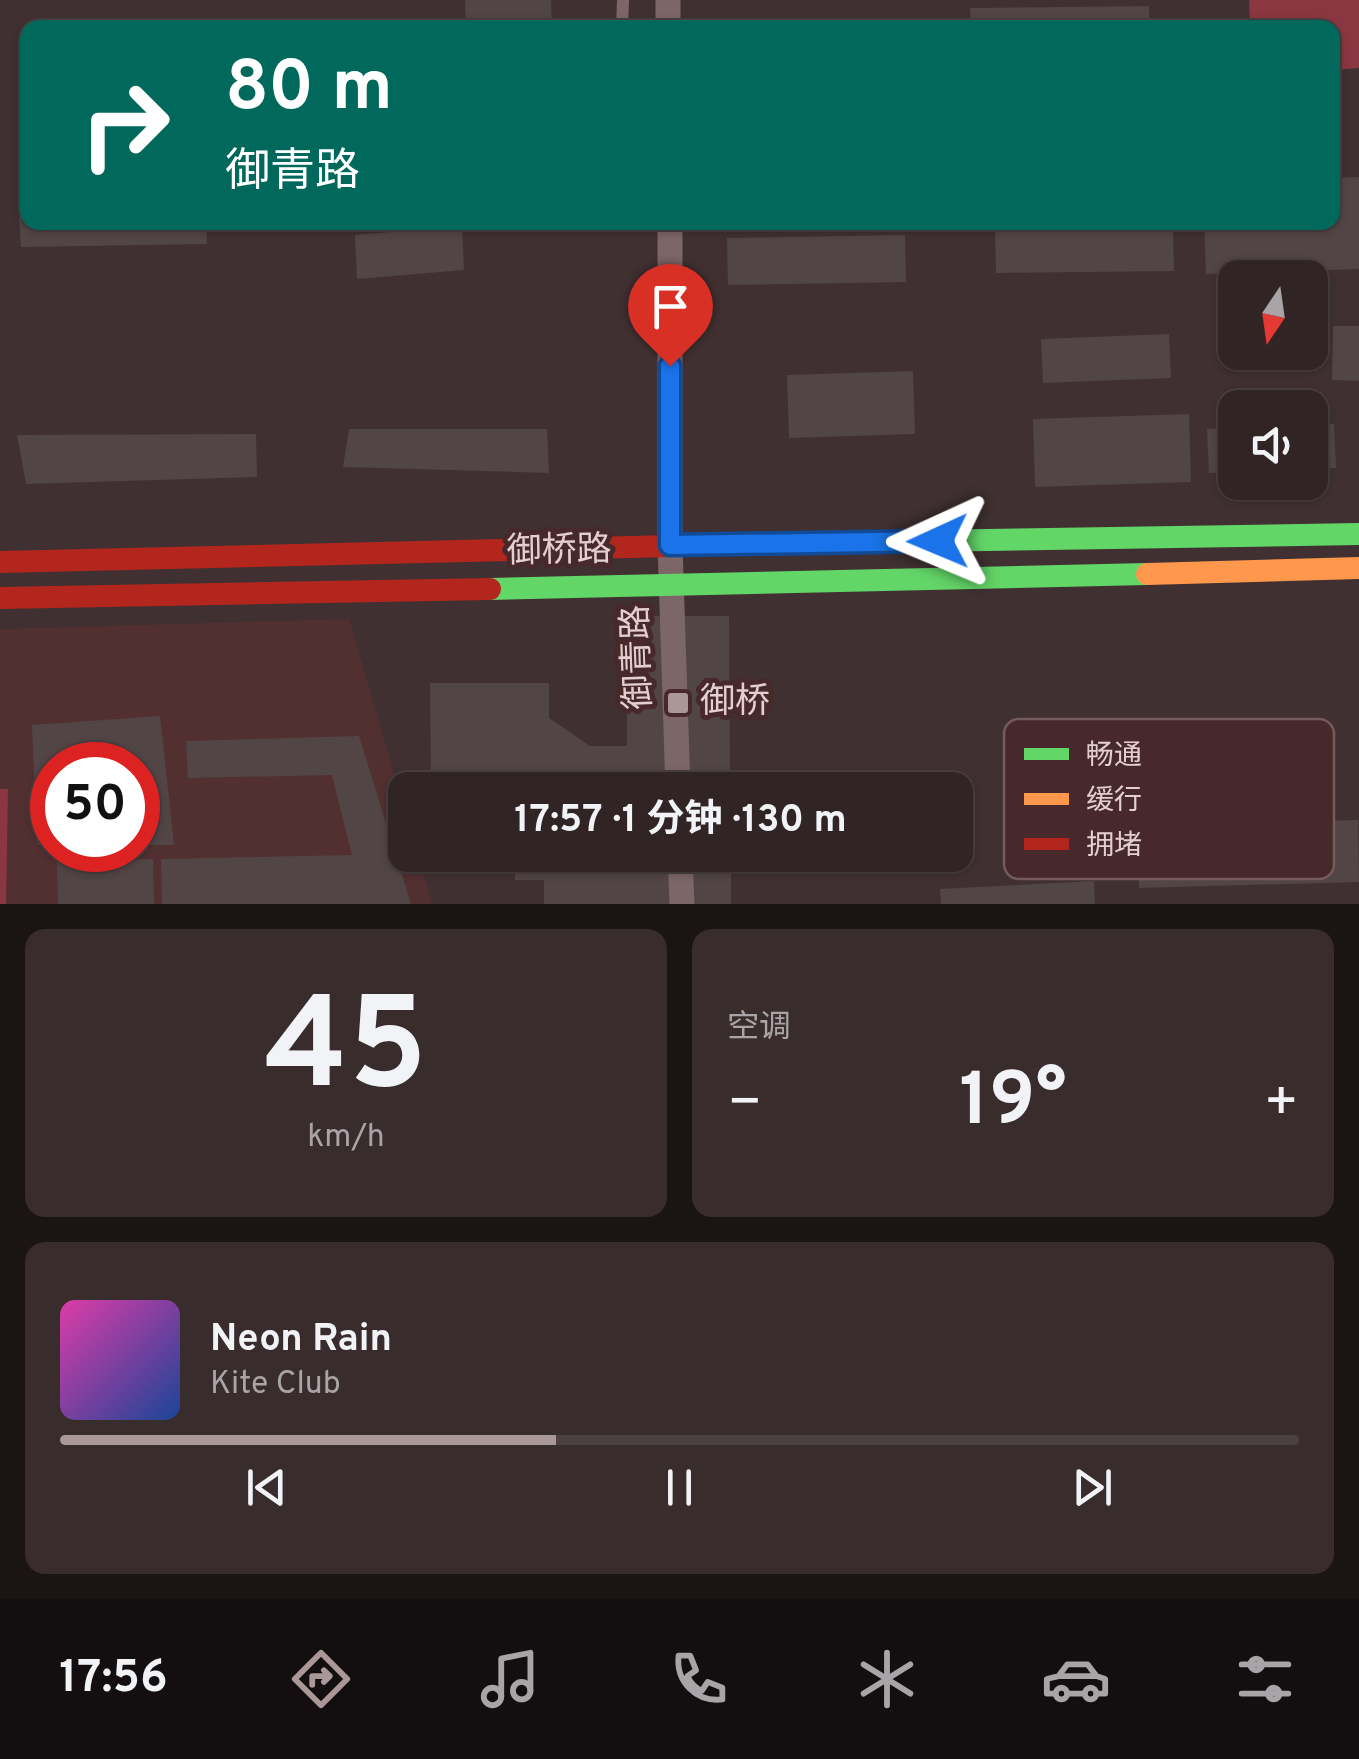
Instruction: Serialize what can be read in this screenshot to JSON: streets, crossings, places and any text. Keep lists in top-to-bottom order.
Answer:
{
  "streets": {
    "main road": ["御桥路"],
    "street": ["御青路"]
  },
  "crossings": [
    ["御桥路", "御青路"]
  ],
  "places": {
    "transit": ["御桥"]
  },
  "legend": ["畅通", "缓行", "拥堵"],
  "north": "bottom",
  "page": {
    "turn": ["80 m", "御青路"],
    "limit": "50",
    "trip": "17:57 · 1 分钟 · 130 m",
    "tile": [
      ["45", "km/h"],
      "空调"
    ],
    "heat": ["−", "19°", "+"],
    "song": ["Neon Rain", "Kite Club"],
    "tabs": "17:56"
  }
}
